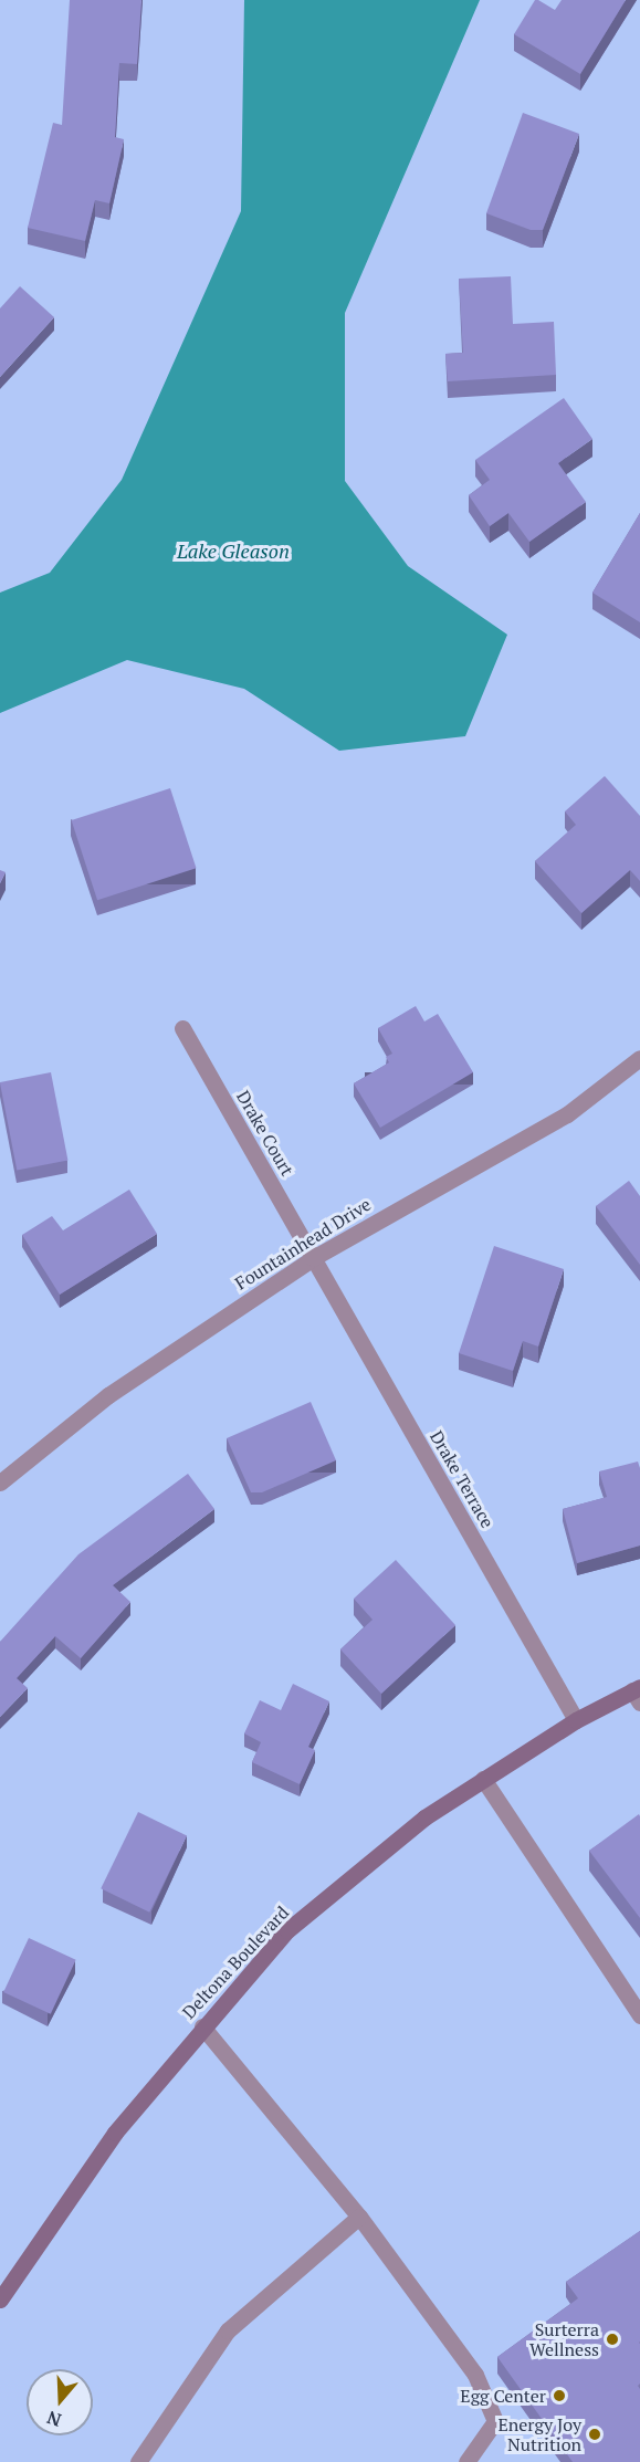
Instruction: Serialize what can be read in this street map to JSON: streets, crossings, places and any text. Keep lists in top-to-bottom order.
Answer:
{
  "streets": {
    "street": [
      "Drake Court",
      "Fountainhead Drive",
      "Drake Terrace",
      "Deltona Boulevard"
    ]
  },
  "crossings": [
    ["Drake Court", "Fountainhead Drive"],
    ["Drake Court", "Drake Terrace"],
    ["Fountainhead Drive", "Drake Terrace"],
    ["Drake Terrace", "Deltona Boulevard"]
  ],
  "water": ["Lake Gleason"],
  "places": ["Surterra Wellness", "Egg Center", "Energy Joy Nutrition"],
  "north": "bottom"
}
